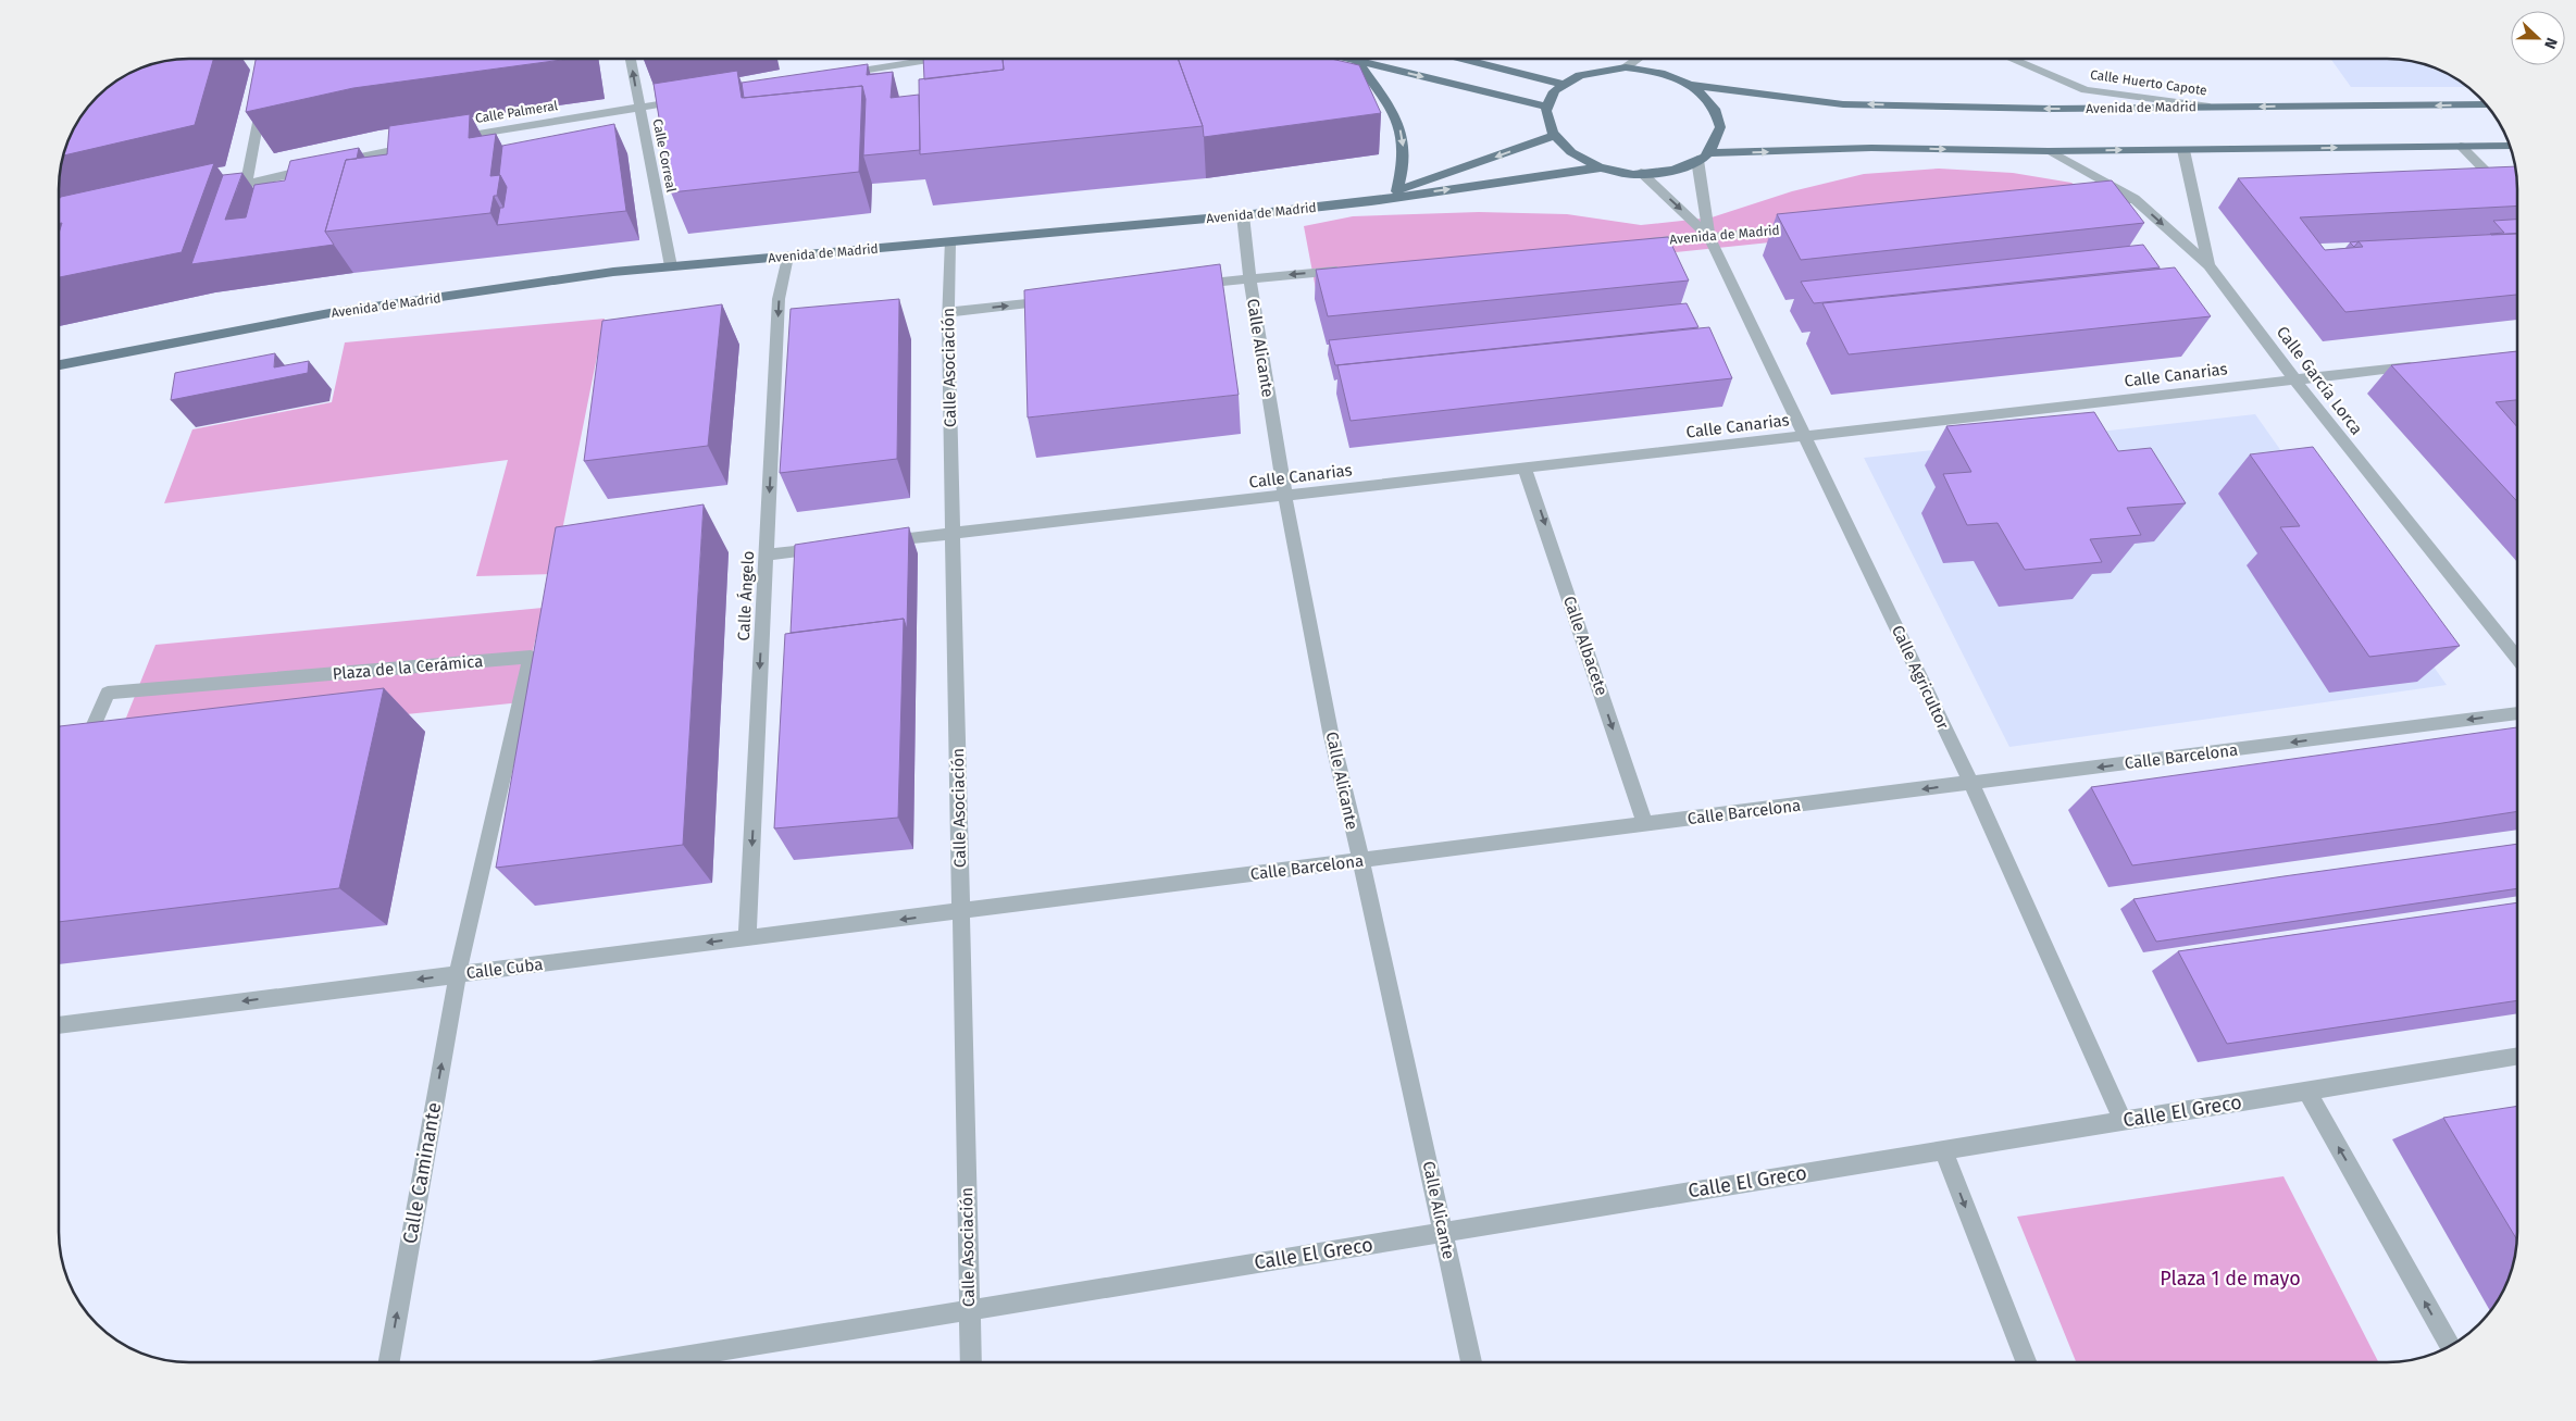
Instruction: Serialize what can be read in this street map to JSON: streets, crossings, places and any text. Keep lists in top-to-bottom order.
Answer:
{
  "streets": {
    "main road": ["Avenida de Madrid"],
    "street": [
      "Calle Huerto Capote",
      "Calle Palmeral",
      "Calle Correal",
      "Calle Alicante",
      "Calle Asociación",
      "Calle Canarias",
      "Calle García Lorca",
      "Calle Ángelo",
      "Calle Albacete",
      "Plaza de la Cerámica",
      "Calle Agricultor",
      "Calle Barcelona",
      "Calle Cuba",
      "Calle El Greco",
      "Calle Caminante"
    ]
  },
  "crossings": [
    ["Calle Huerto Capote", "Avenida de Madrid"],
    ["Avenida de Madrid", "Calle Correal"],
    ["Avenida de Madrid", "Calle Alicante"],
    ["Avenida de Madrid", "Calle Asociación"],
    ["Avenida de Madrid", "Calle Ángelo"],
    ["Avenida de Madrid", "Calle Agricultor"],
    ["Calle Palmeral", "Calle Correal"],
    ["Calle Alicante", "Calle Canarias"],
    ["Calle Alicante", "Calle Barcelona"],
    ["Calle Alicante", "Calle El Greco"],
    ["Calle Asociación", "Calle Canarias"],
    ["Calle Asociación", "Calle Barcelona"],
    ["Calle Asociación", "Calle Cuba"],
    ["Calle Asociación", "Calle El Greco"],
    ["Calle Canarias", "Calle García Lorca"],
    ["Calle Canarias", "Calle Albacete"],
    ["Calle Canarias", "Calle Agricultor"],
    ["Calle Ángelo", "Calle Cuba"],
    ["Calle Albacete", "Calle Barcelona"],
    ["Plaza de la Cerámica", "Calle Cuba"],
    ["Plaza de la Cerámica", "Calle Caminante"],
    ["Calle Agricultor", "Calle Barcelona"],
    ["Calle Agricultor", "Calle El Greco"],
    ["Calle Barcelona", "Calle Cuba"],
    ["Calle Cuba", "Calle Caminante"]
  ],
  "one_way": [
    "Calle Ángelo",
    "Calle Albacete",
    "Calle Barcelona",
    "Calle Cuba",
    "Calle Caminante"
  ],
  "parks": ["Plaza 1 de mayo"],
  "north": "right"
}
